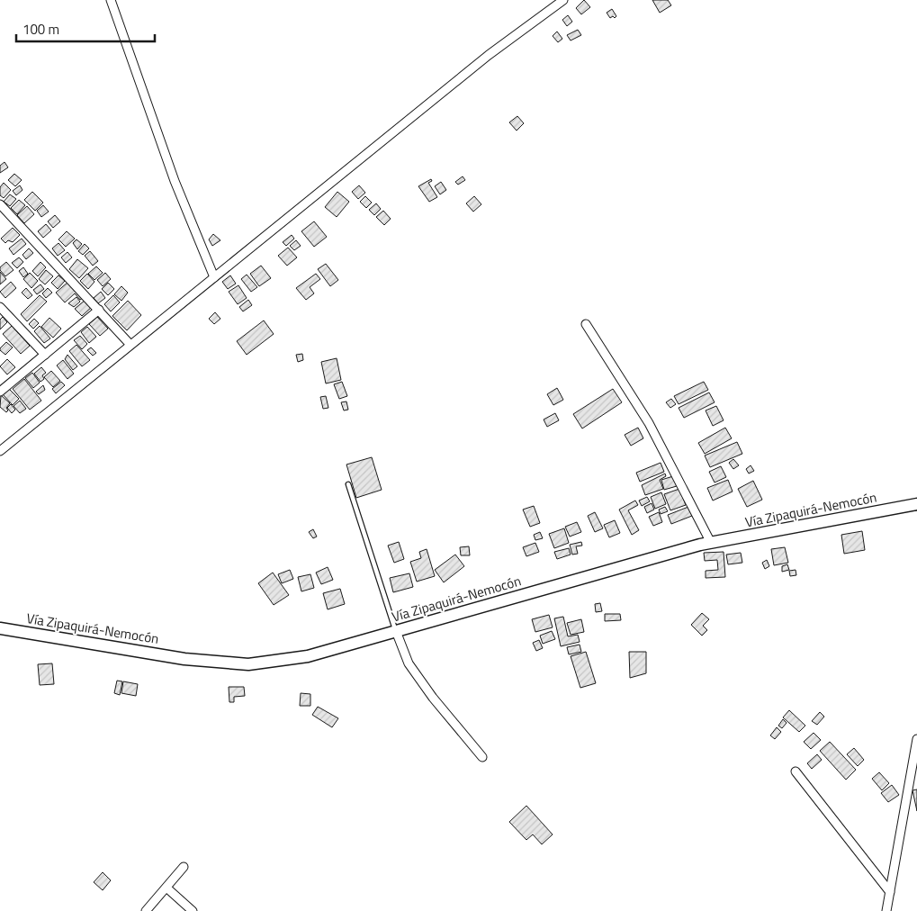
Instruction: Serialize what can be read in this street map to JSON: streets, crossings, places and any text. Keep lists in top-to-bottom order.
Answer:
{
  "streets": {
    "main road": ["Vía Zipaquirá-Nemocón"]
  },
  "scale_bar": "100 m"
}
